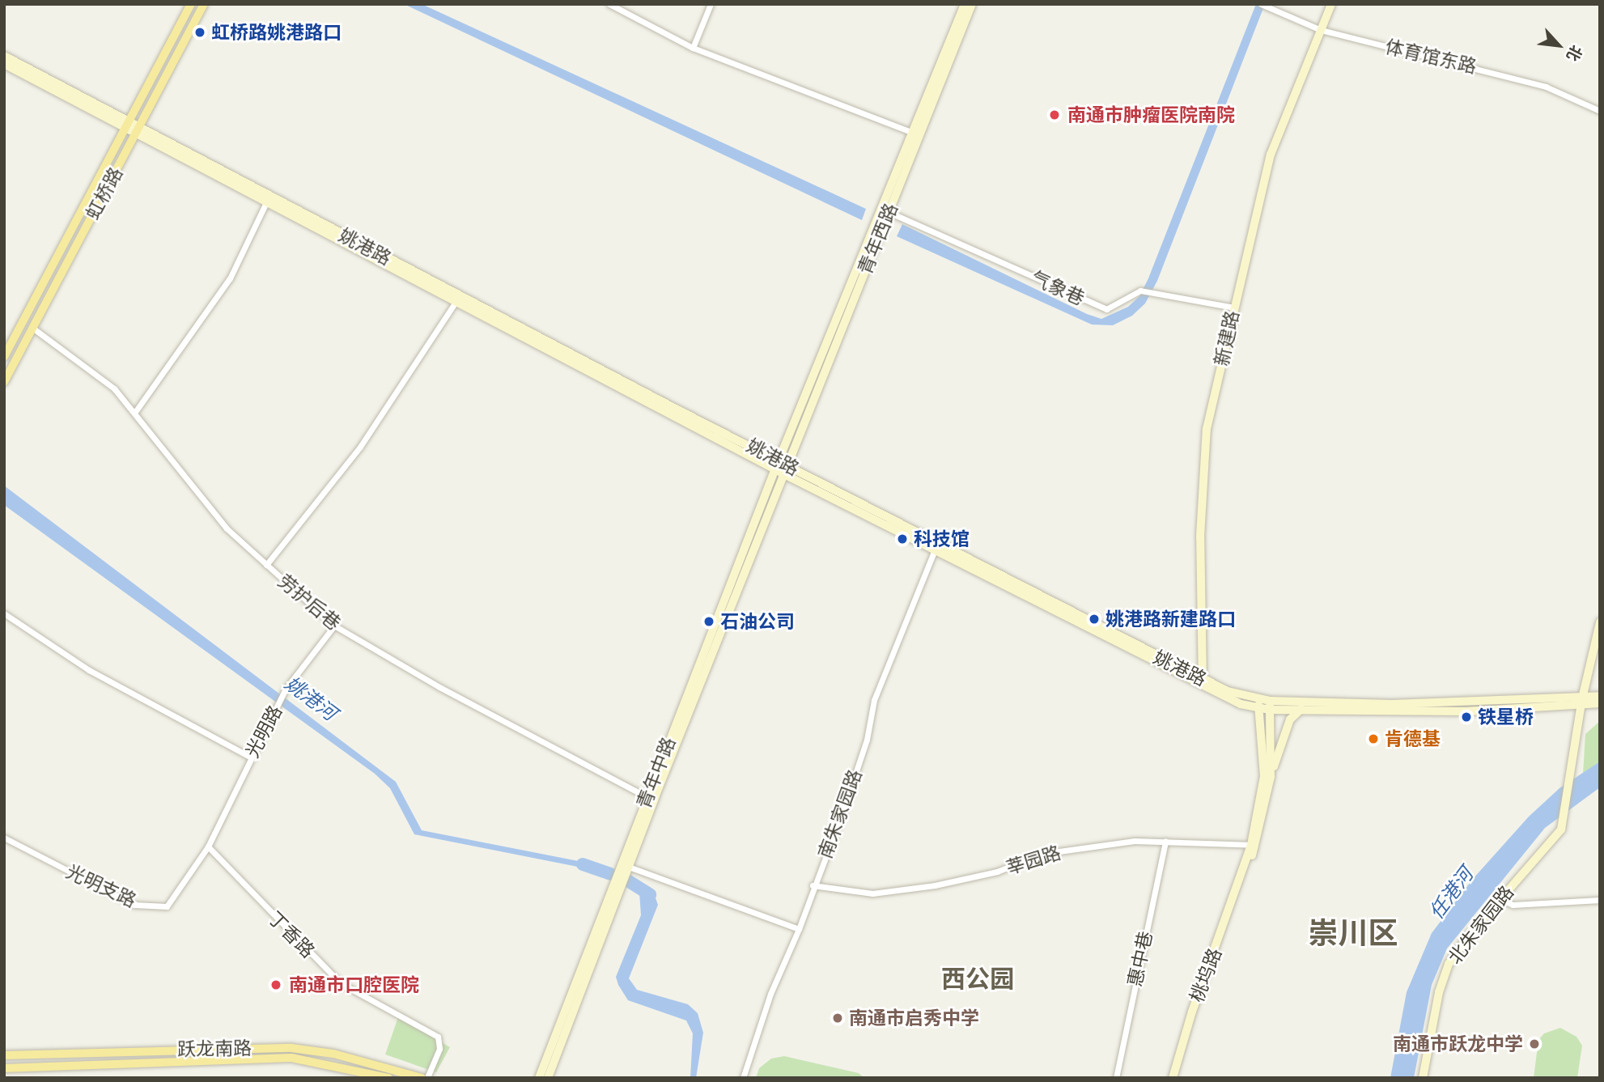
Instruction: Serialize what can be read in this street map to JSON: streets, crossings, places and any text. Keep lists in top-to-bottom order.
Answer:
{
  "streets": {
    "main road": [
      "虹桥路",
      "青年西路",
      "姚港路",
      "新建路",
      "青年中路",
      "北朱家园路",
      "桃坞路",
      "跃龙南路"
    ],
    "street": [
      "体育馆东路",
      "气象巷",
      "劳护后巷",
      "光明路",
      "南朱家园路",
      "莘园路",
      "光明支路",
      "丁香路",
      "惠中巷"
    ]
  },
  "crossings": [
    ["体育馆东路", "新建路"],
    ["虹桥路", "姚港路"],
    ["虹桥路", "劳护后巷"],
    ["青年西路", "姚港路"],
    ["青年西路", "气象巷"],
    ["青年西路", "青年中路"],
    ["姚港路", "新建路"],
    ["姚港路", "青年中路"],
    ["姚港路", "南朱家园路"],
    ["姚港路", "北朱家园路"],
    ["姚港路", "桃坞路"],
    ["气象巷", "新建路"],
    ["劳护后巷", "光明路"],
    ["劳护后巷", "青年中路"],
    ["光明路", "光明支路"],
    ["光明路", "丁香路"],
    ["南朱家园路", "莘园路"],
    ["莘园路", "惠中巷"],
    ["莘园路", "桃坞路"],
    ["光明支路", "丁香路"]
  ],
  "districts": ["崇川区", "西公园"],
  "water": ["姚港河", "任港河"],
  "places": [
    "虹桥路姚港路口",
    "南通市肿瘤医院南院",
    "科技馆",
    "姚港路新建路口",
    "石油公司",
    "铁星桥",
    "肯德基",
    "南通市口腔医院",
    "南通市启秀中学",
    "南通市跃龙中学"
  ],
  "north": "bottom right"
}
